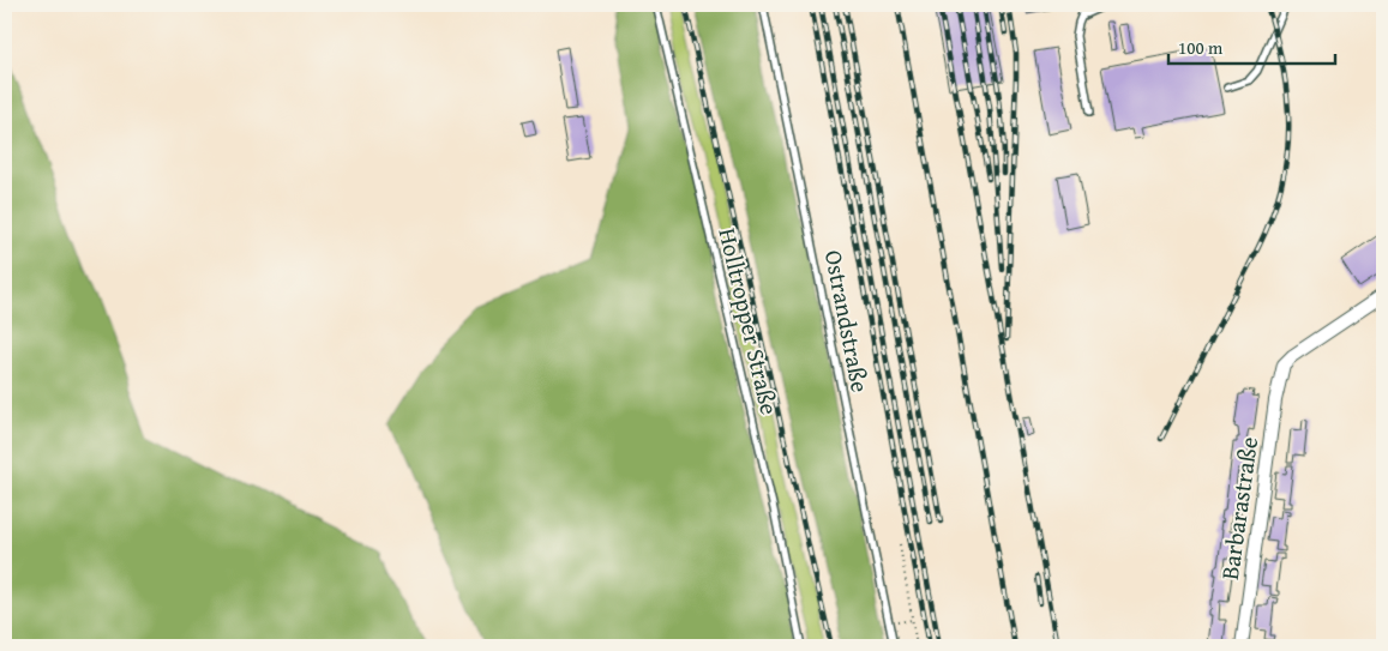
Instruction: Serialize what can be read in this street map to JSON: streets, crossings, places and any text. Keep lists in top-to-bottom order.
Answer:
{
  "streets": {
    "street": ["Barbarastraße"],
    "lane": ["Holltropper Straße", "Ostrandstraße"]
  },
  "scale_bar": "100 m"
}
